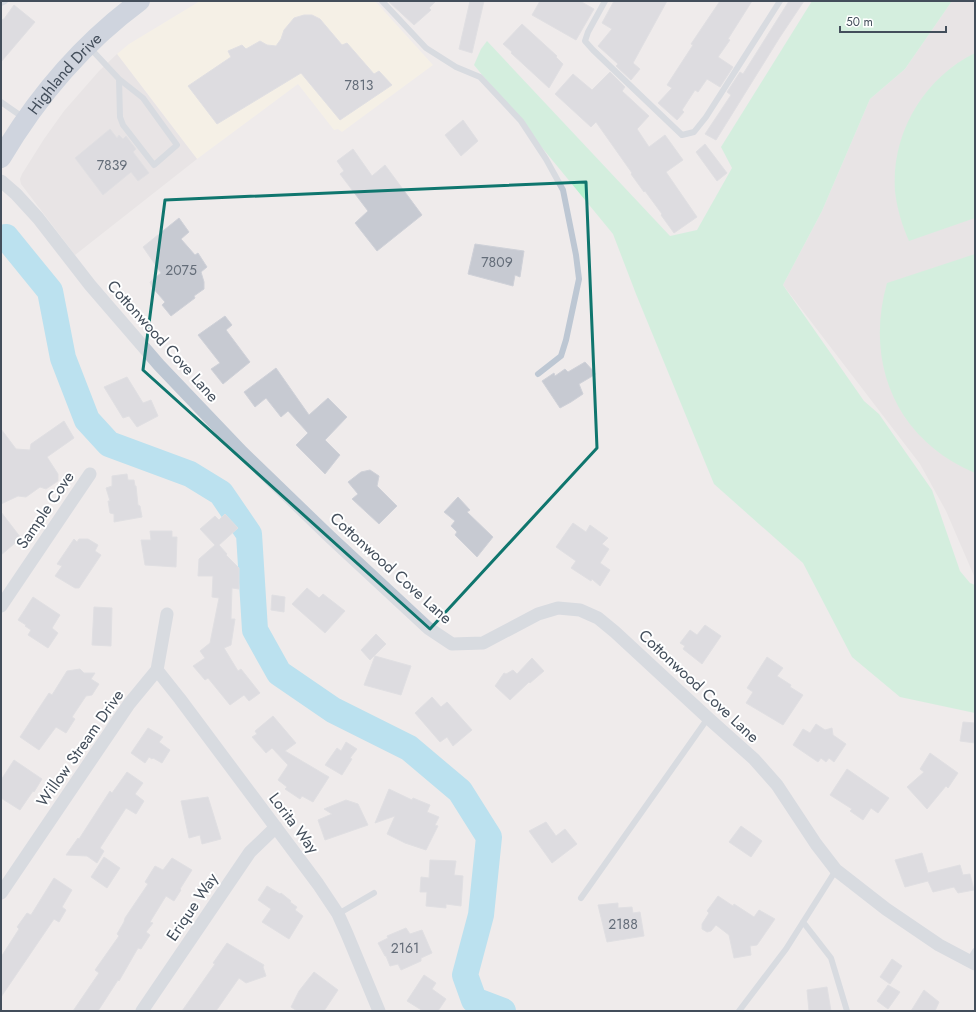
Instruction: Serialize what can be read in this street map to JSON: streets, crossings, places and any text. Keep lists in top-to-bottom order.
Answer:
{
  "streets": {
    "main road": ["Highland Drive"],
    "street": [
      "Cottonwood Cove Lane",
      "Sample Cove",
      "Willow Stream Drive",
      "Lorita Way",
      "Erique Way"
    ]
  },
  "crossings": [
    ["Willow Stream Drive", "Lorita Way"],
    ["Lorita Way", "Erique Way"]
  ],
  "house_numbers": [
    "7813",
    "7839",
    "7809",
    "2075",
    "2188",
    "2161"
  ],
  "scale_bar": "50 m"
}
